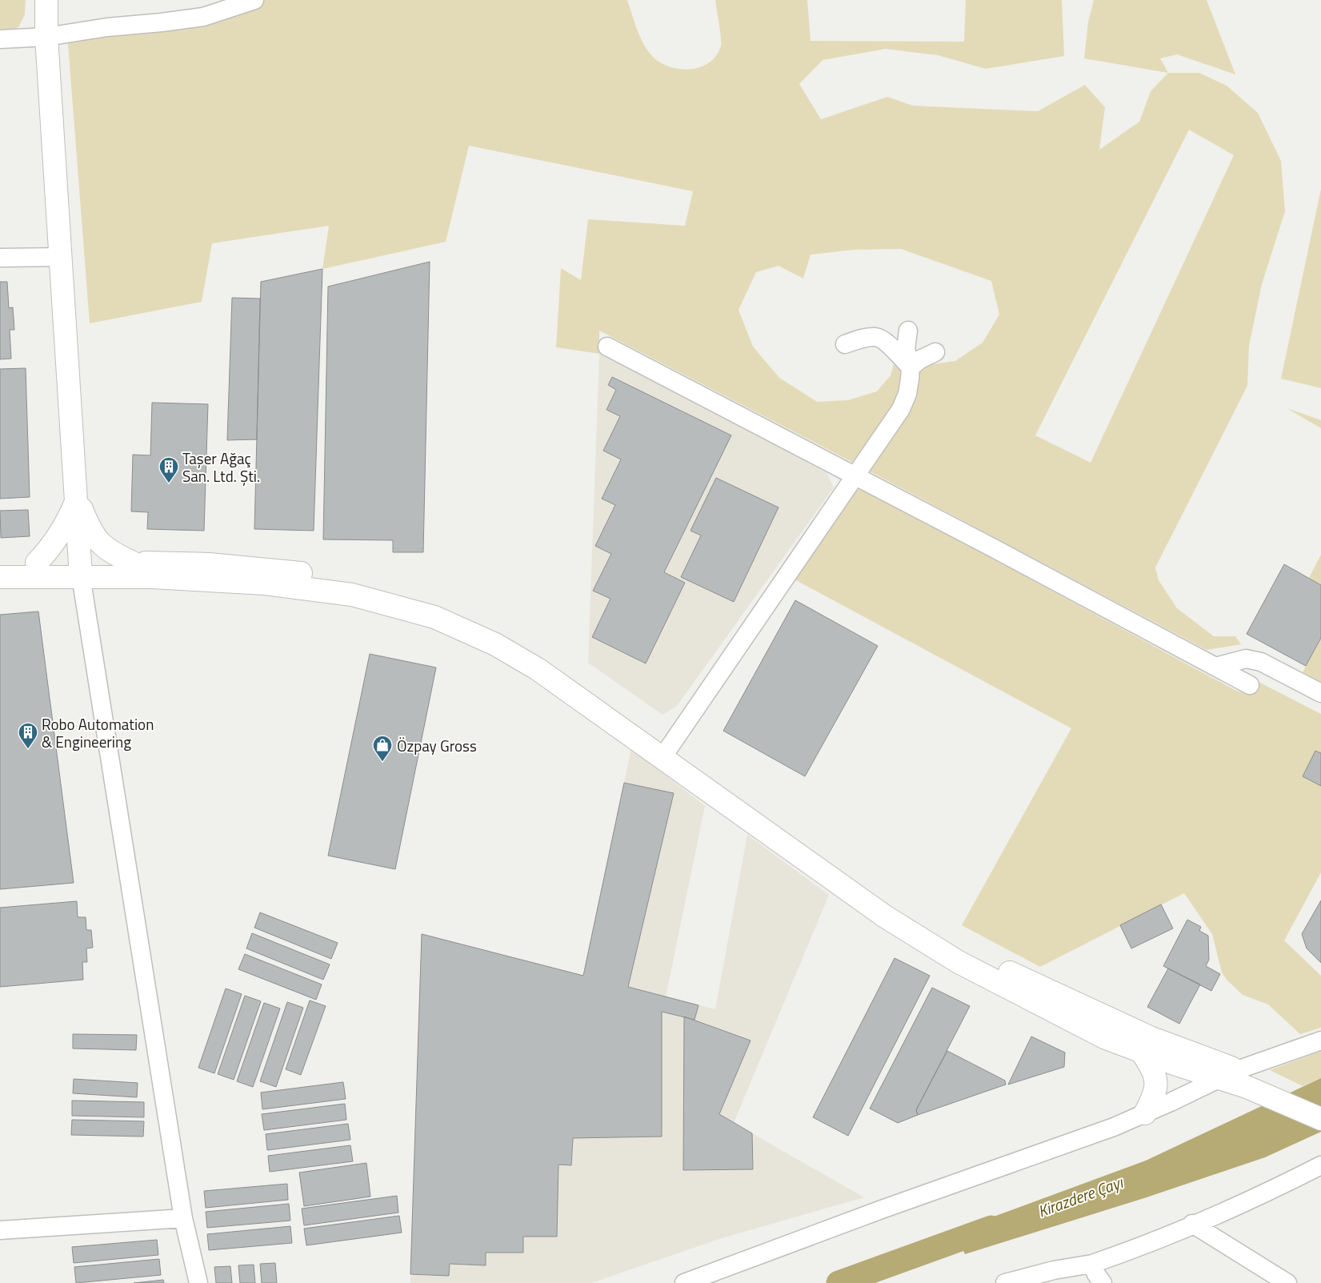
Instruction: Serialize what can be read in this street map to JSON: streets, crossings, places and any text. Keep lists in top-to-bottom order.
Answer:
{
  "water": ["Kirazdere Çayı"],
  "places": {
    "building": ["Taşer Ağaç San. Ltd. Şti.", "Robo Automation & Engineering"],
    "shop": ["Özpay Gross"]
  }
}
